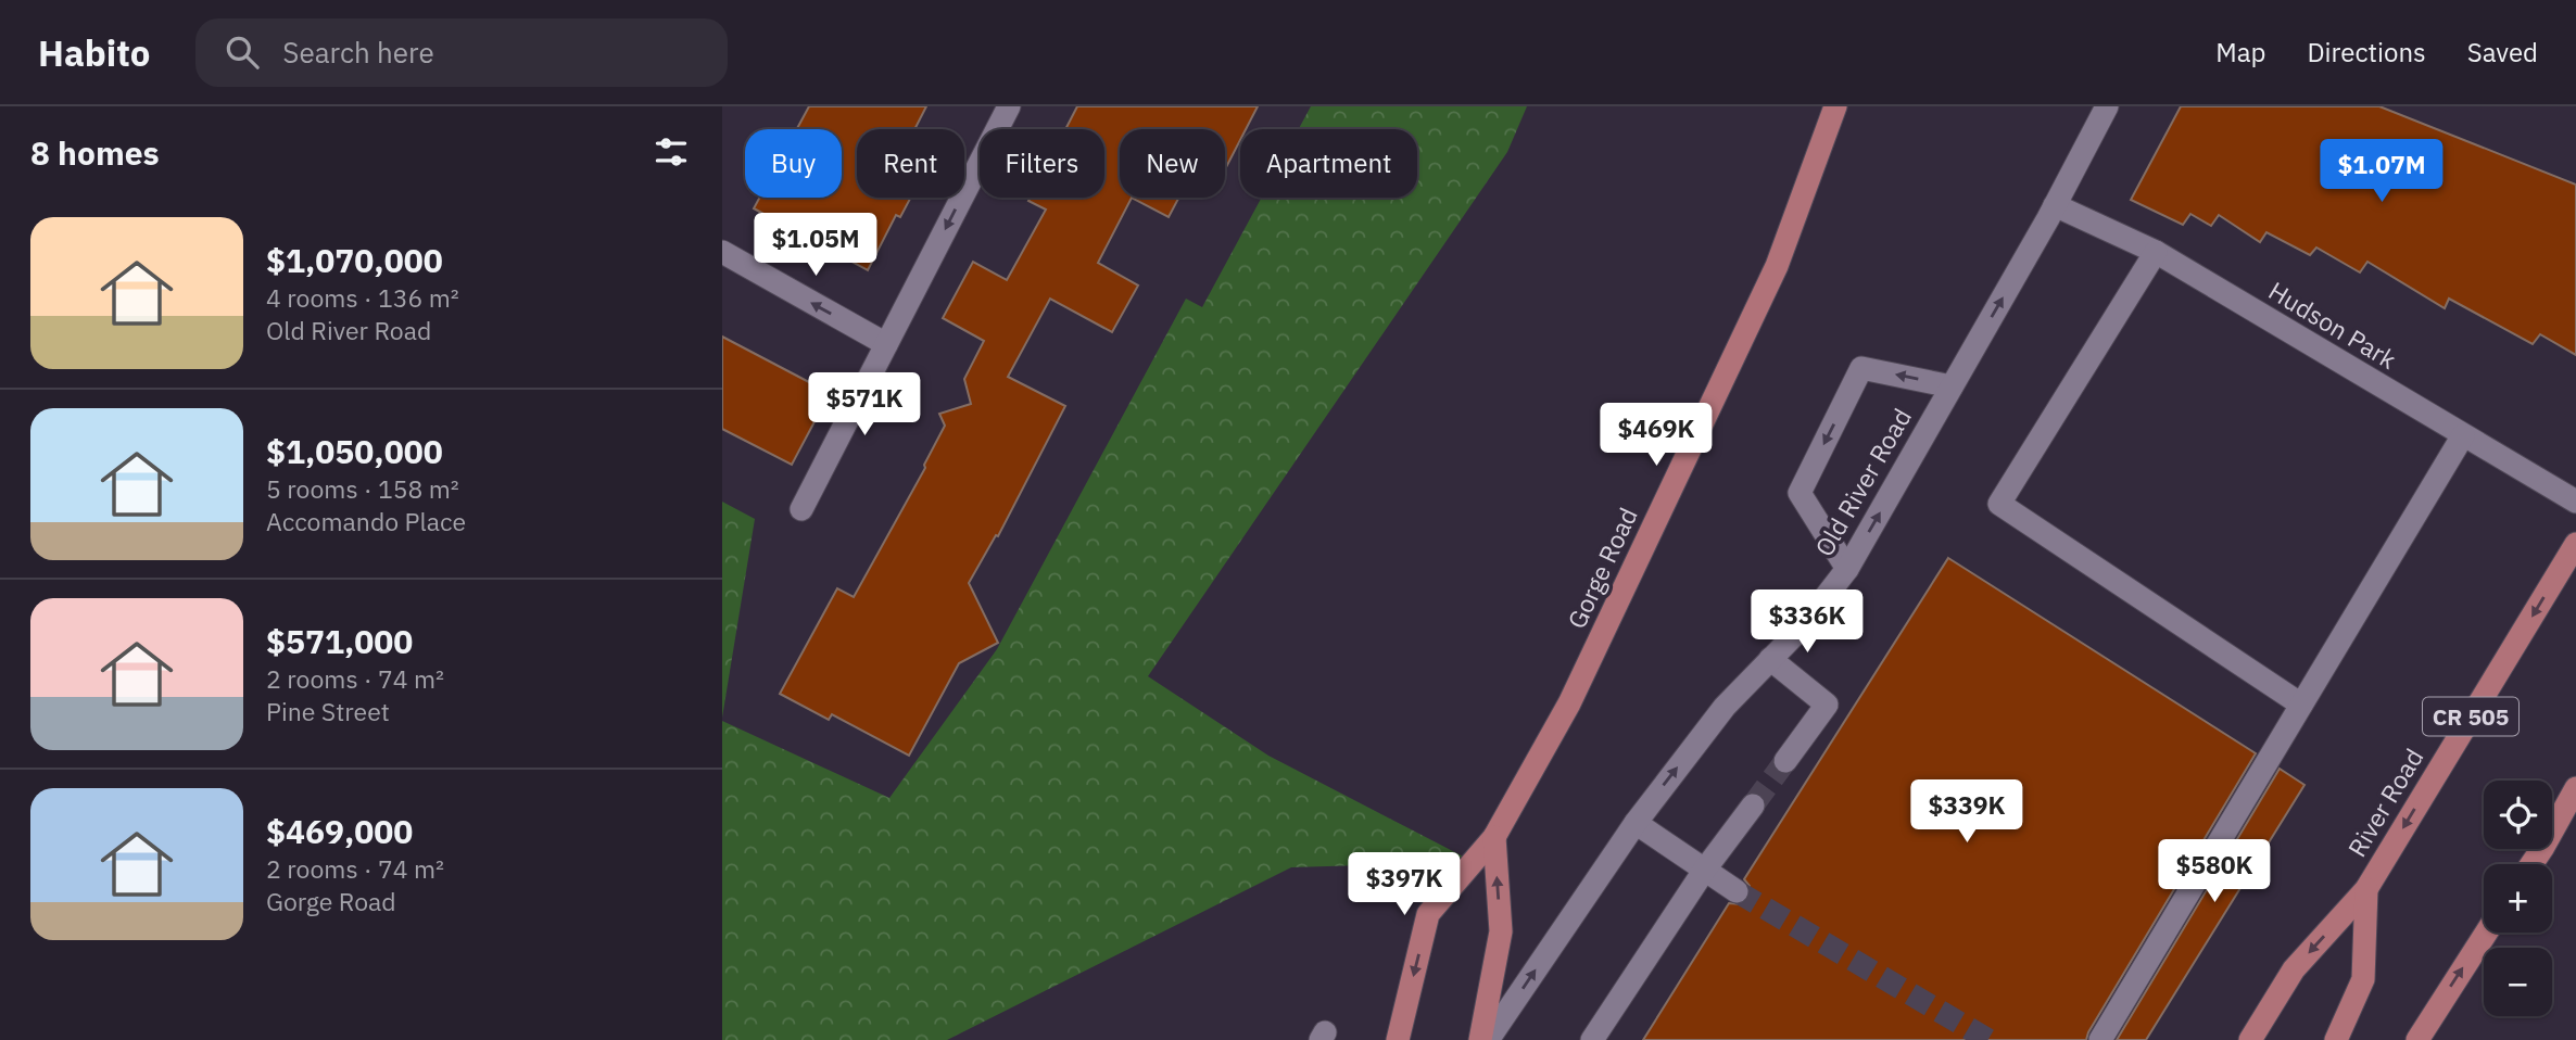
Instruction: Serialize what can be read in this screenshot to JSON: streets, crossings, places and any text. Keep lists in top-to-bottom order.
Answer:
{
  "streets": {
    "main road": ["Gorge Road", "CR 505", "River Road"],
    "street": ["Hudson Park", "Old River Road"]
  },
  "crossings": [
    ["Hudson Park", "Old River Road"]
  ],
  "page": {
    "header": "Habito",
    "search": "Search here",
    "nav": ["Map", "Directions", "Saved"],
    "heading": "8 homes",
    "chip": [
      "Buy",
      "Rent",
      "Filters",
      "New",
      "Apartment"
    ],
    "price": [
      "$1.07M",
      "$1.05M",
      "$571K",
      "$469K",
      "$336K",
      "$339K",
      "$580K",
      "$397K"
    ],
    "list": [
      {
        "name": "$1,070,000",
        "note": "4 rooms · 136 m² · Old River Road"
      },
      {
        "name": "$1,050,000",
        "note": "5 rooms · 158 m² · Accomando Place"
      },
      {
        "name": "$571,000",
        "note": "2 rooms · 74 m² · Pine Street"
      },
      {
        "name": "$469,000",
        "note": "2 rooms · 74 m² · Gorge Road"
      }
    ],
    "map_buttons": ["+", "−"]
  }
}
